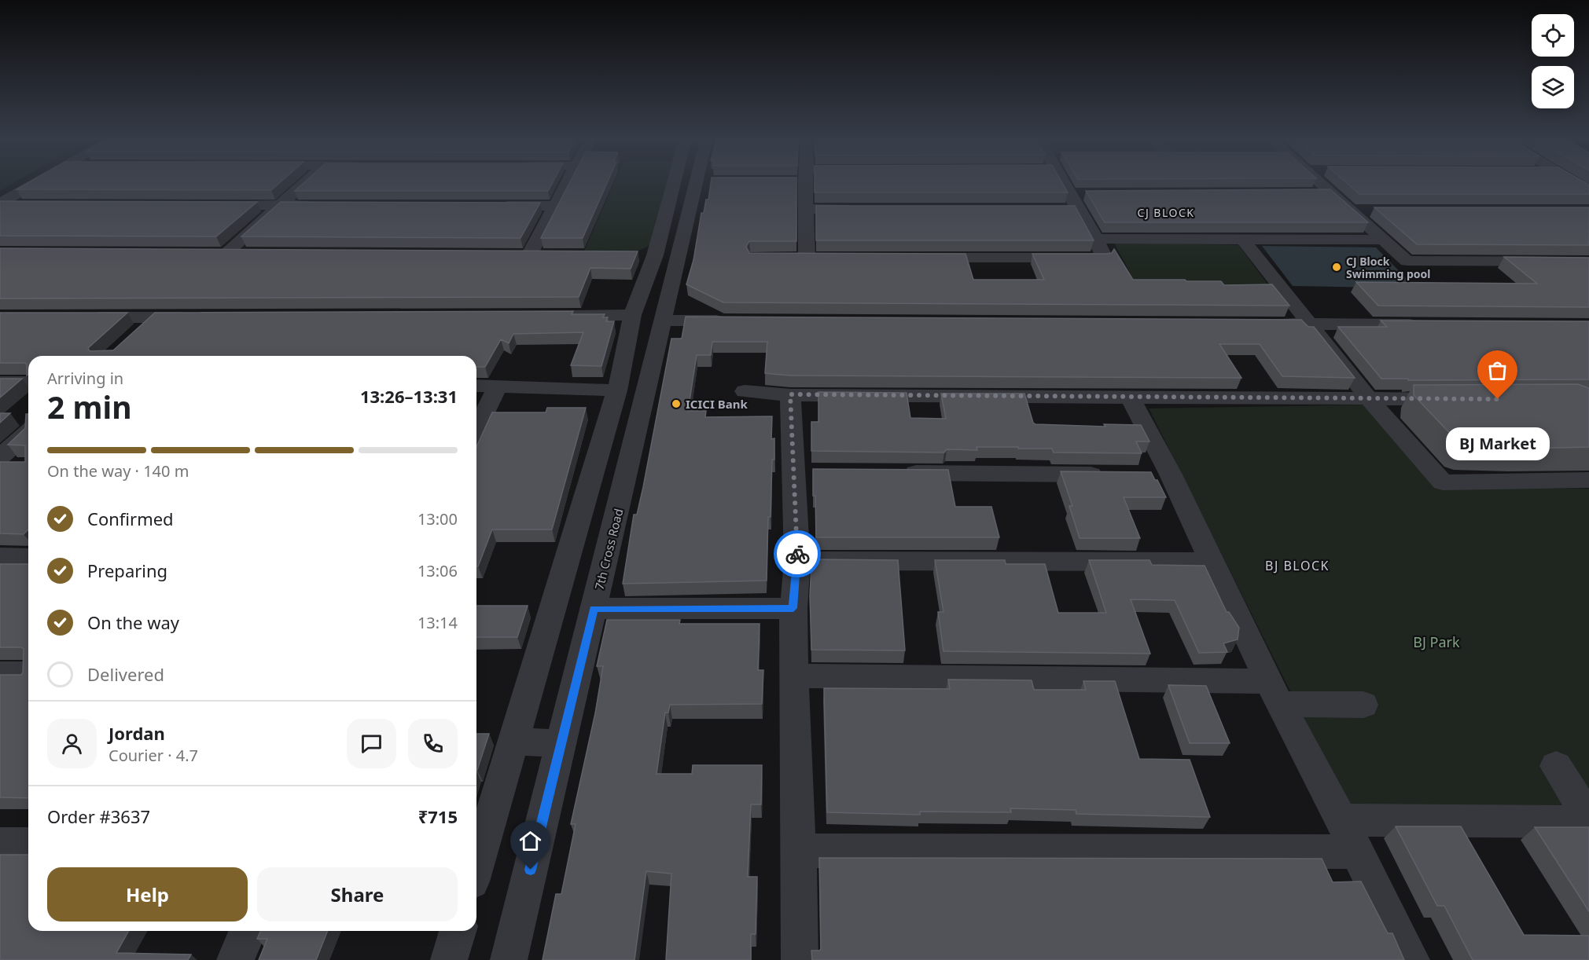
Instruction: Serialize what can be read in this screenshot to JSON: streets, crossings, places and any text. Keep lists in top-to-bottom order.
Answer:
{
  "streets": {
    "street": ["7th Cross Road"]
  },
  "districts": ["CJ BLOCK", "BJ BLOCK"],
  "parks": ["BJ Park"],
  "places": ["CJ Block Swimming pool", "BJ Market", "ICICI Bank"],
  "page": {
    "heading": ["2 min", "Arriving in", "13:26–13:31"],
    "panel": [
      "Jordan",
      "Courier · 4.7",
      "Order #3637",
      "₹715"
    ],
    "bubble": "BJ Market",
    "bar": "On the way · 140 m",
    "list": [
      ["Confirmed", "13:00"],
      ["Preparing", "13:06"],
      ["On the way", "13:14"],
      "Delivered"
    ],
    "buttons": ["Help", "Share"]
  }
}
